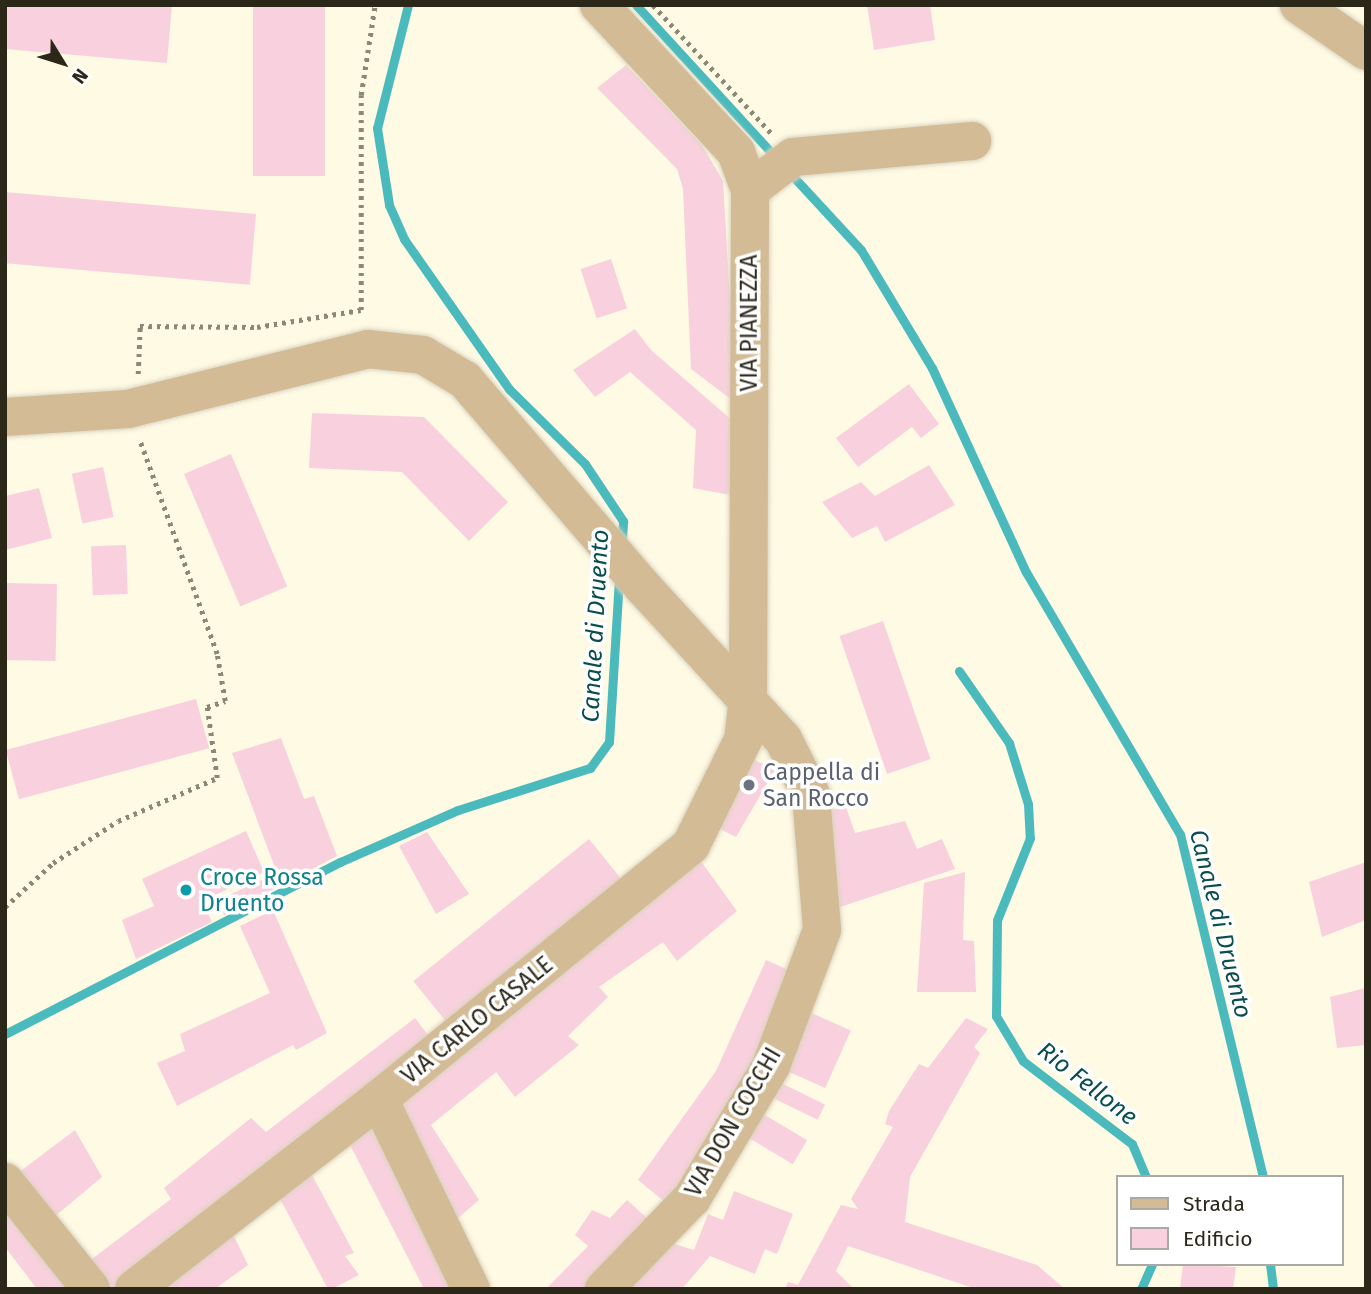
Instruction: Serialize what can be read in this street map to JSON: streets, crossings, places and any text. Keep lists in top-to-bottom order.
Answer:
{
  "streets": {
    "street": ["VIA PIANEZZA", "VIA CARLO CASALE", "VIA DON COCCHI"]
  },
  "crossings": [
    ["VIA PIANEZZA", "VIA CARLO CASALE"],
    ["VIA PIANEZZA", "VIA DON COCCHI"],
    ["VIA CARLO CASALE", "VIA DON COCCHI"]
  ],
  "water": ["Canale di Druento", "Rio Fellone"],
  "places": ["Cappella di San Rocco", "Croce Rossa Druento"],
  "legend": ["Strada", "Edificio"],
  "north": "bottom right"
}
